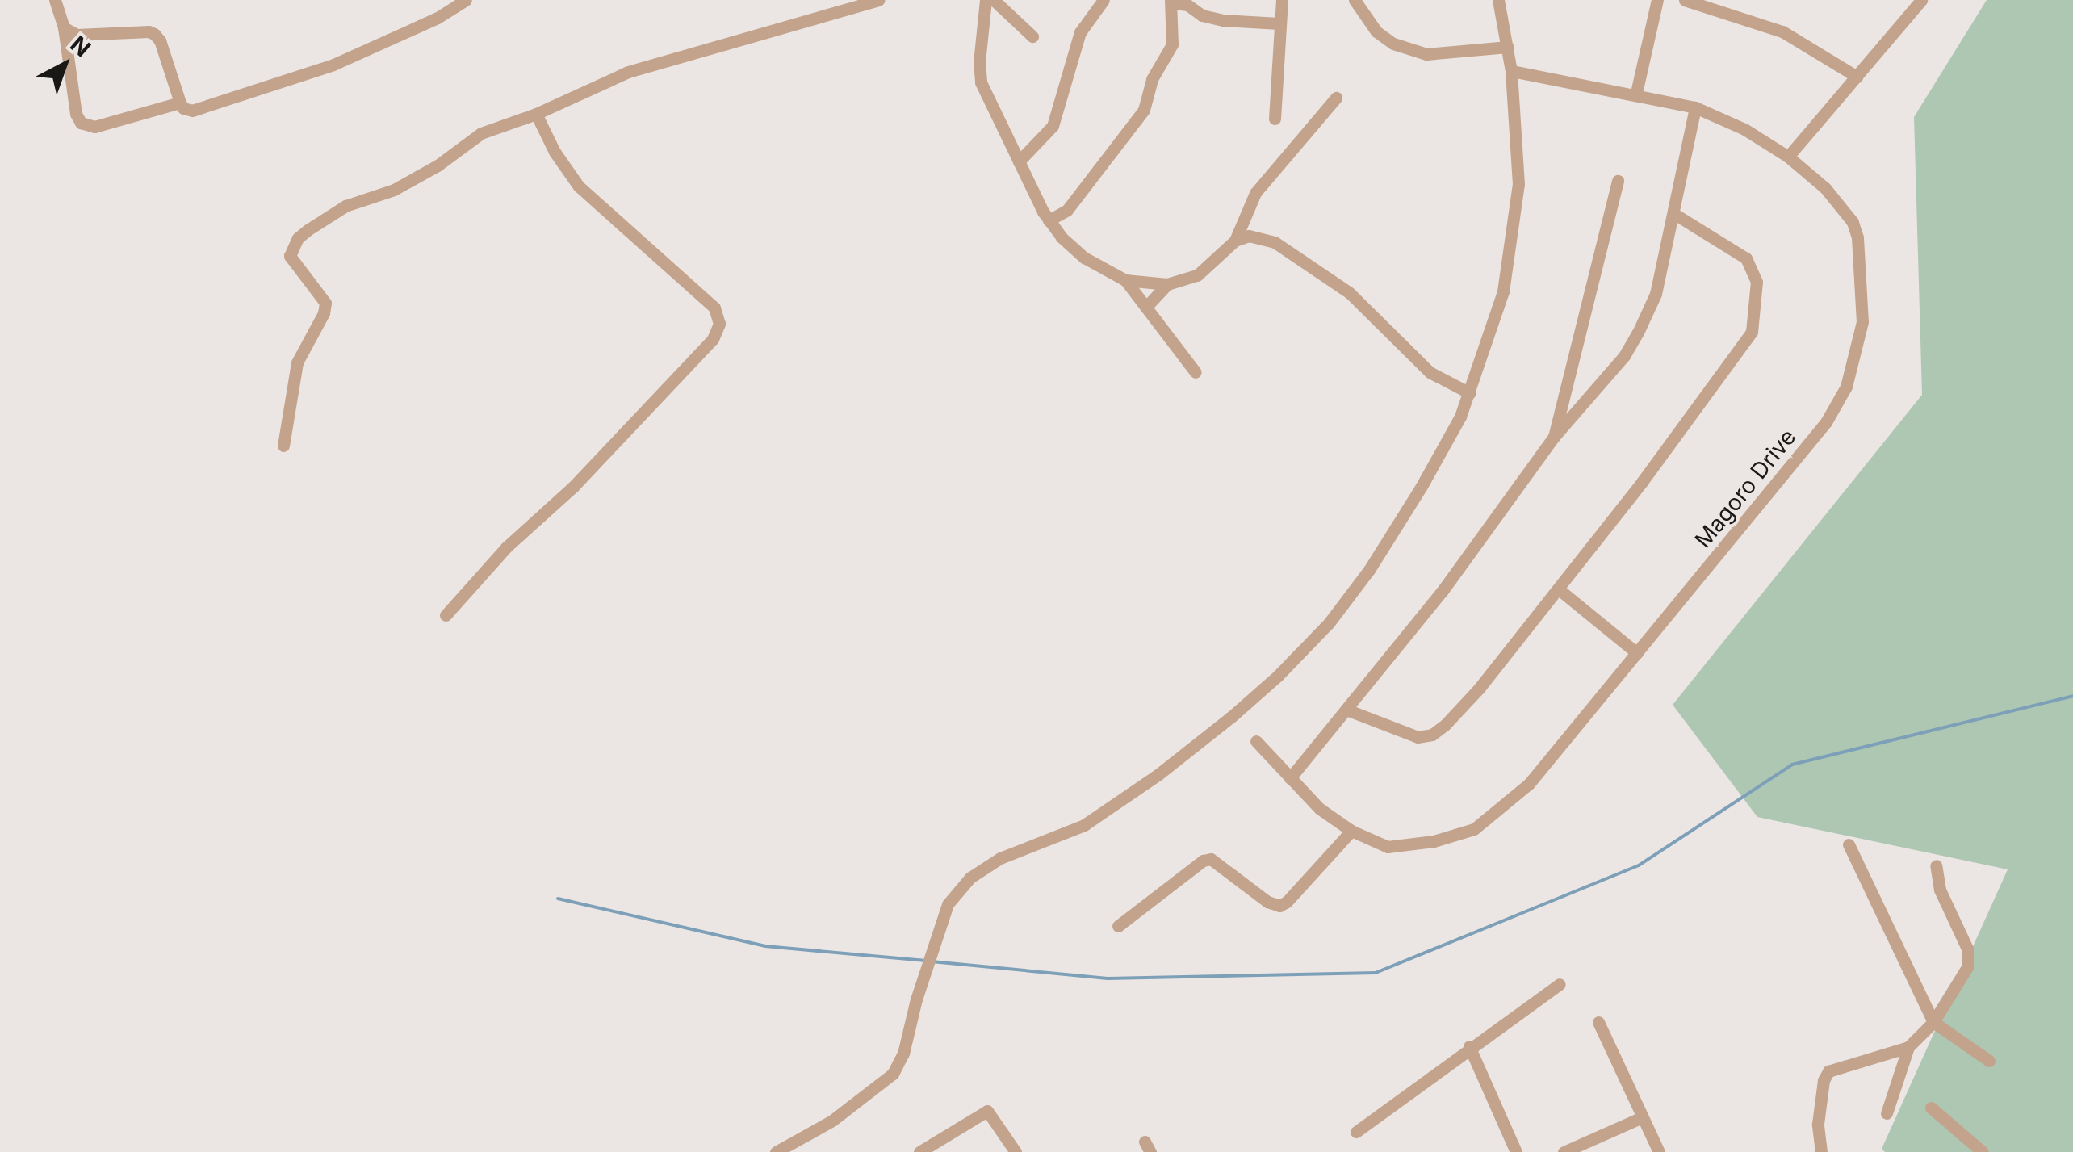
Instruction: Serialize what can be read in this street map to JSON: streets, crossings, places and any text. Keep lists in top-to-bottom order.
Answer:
{
  "streets": {
    "street": ["Magoro Drive"]
  },
  "north": "top right"
}
